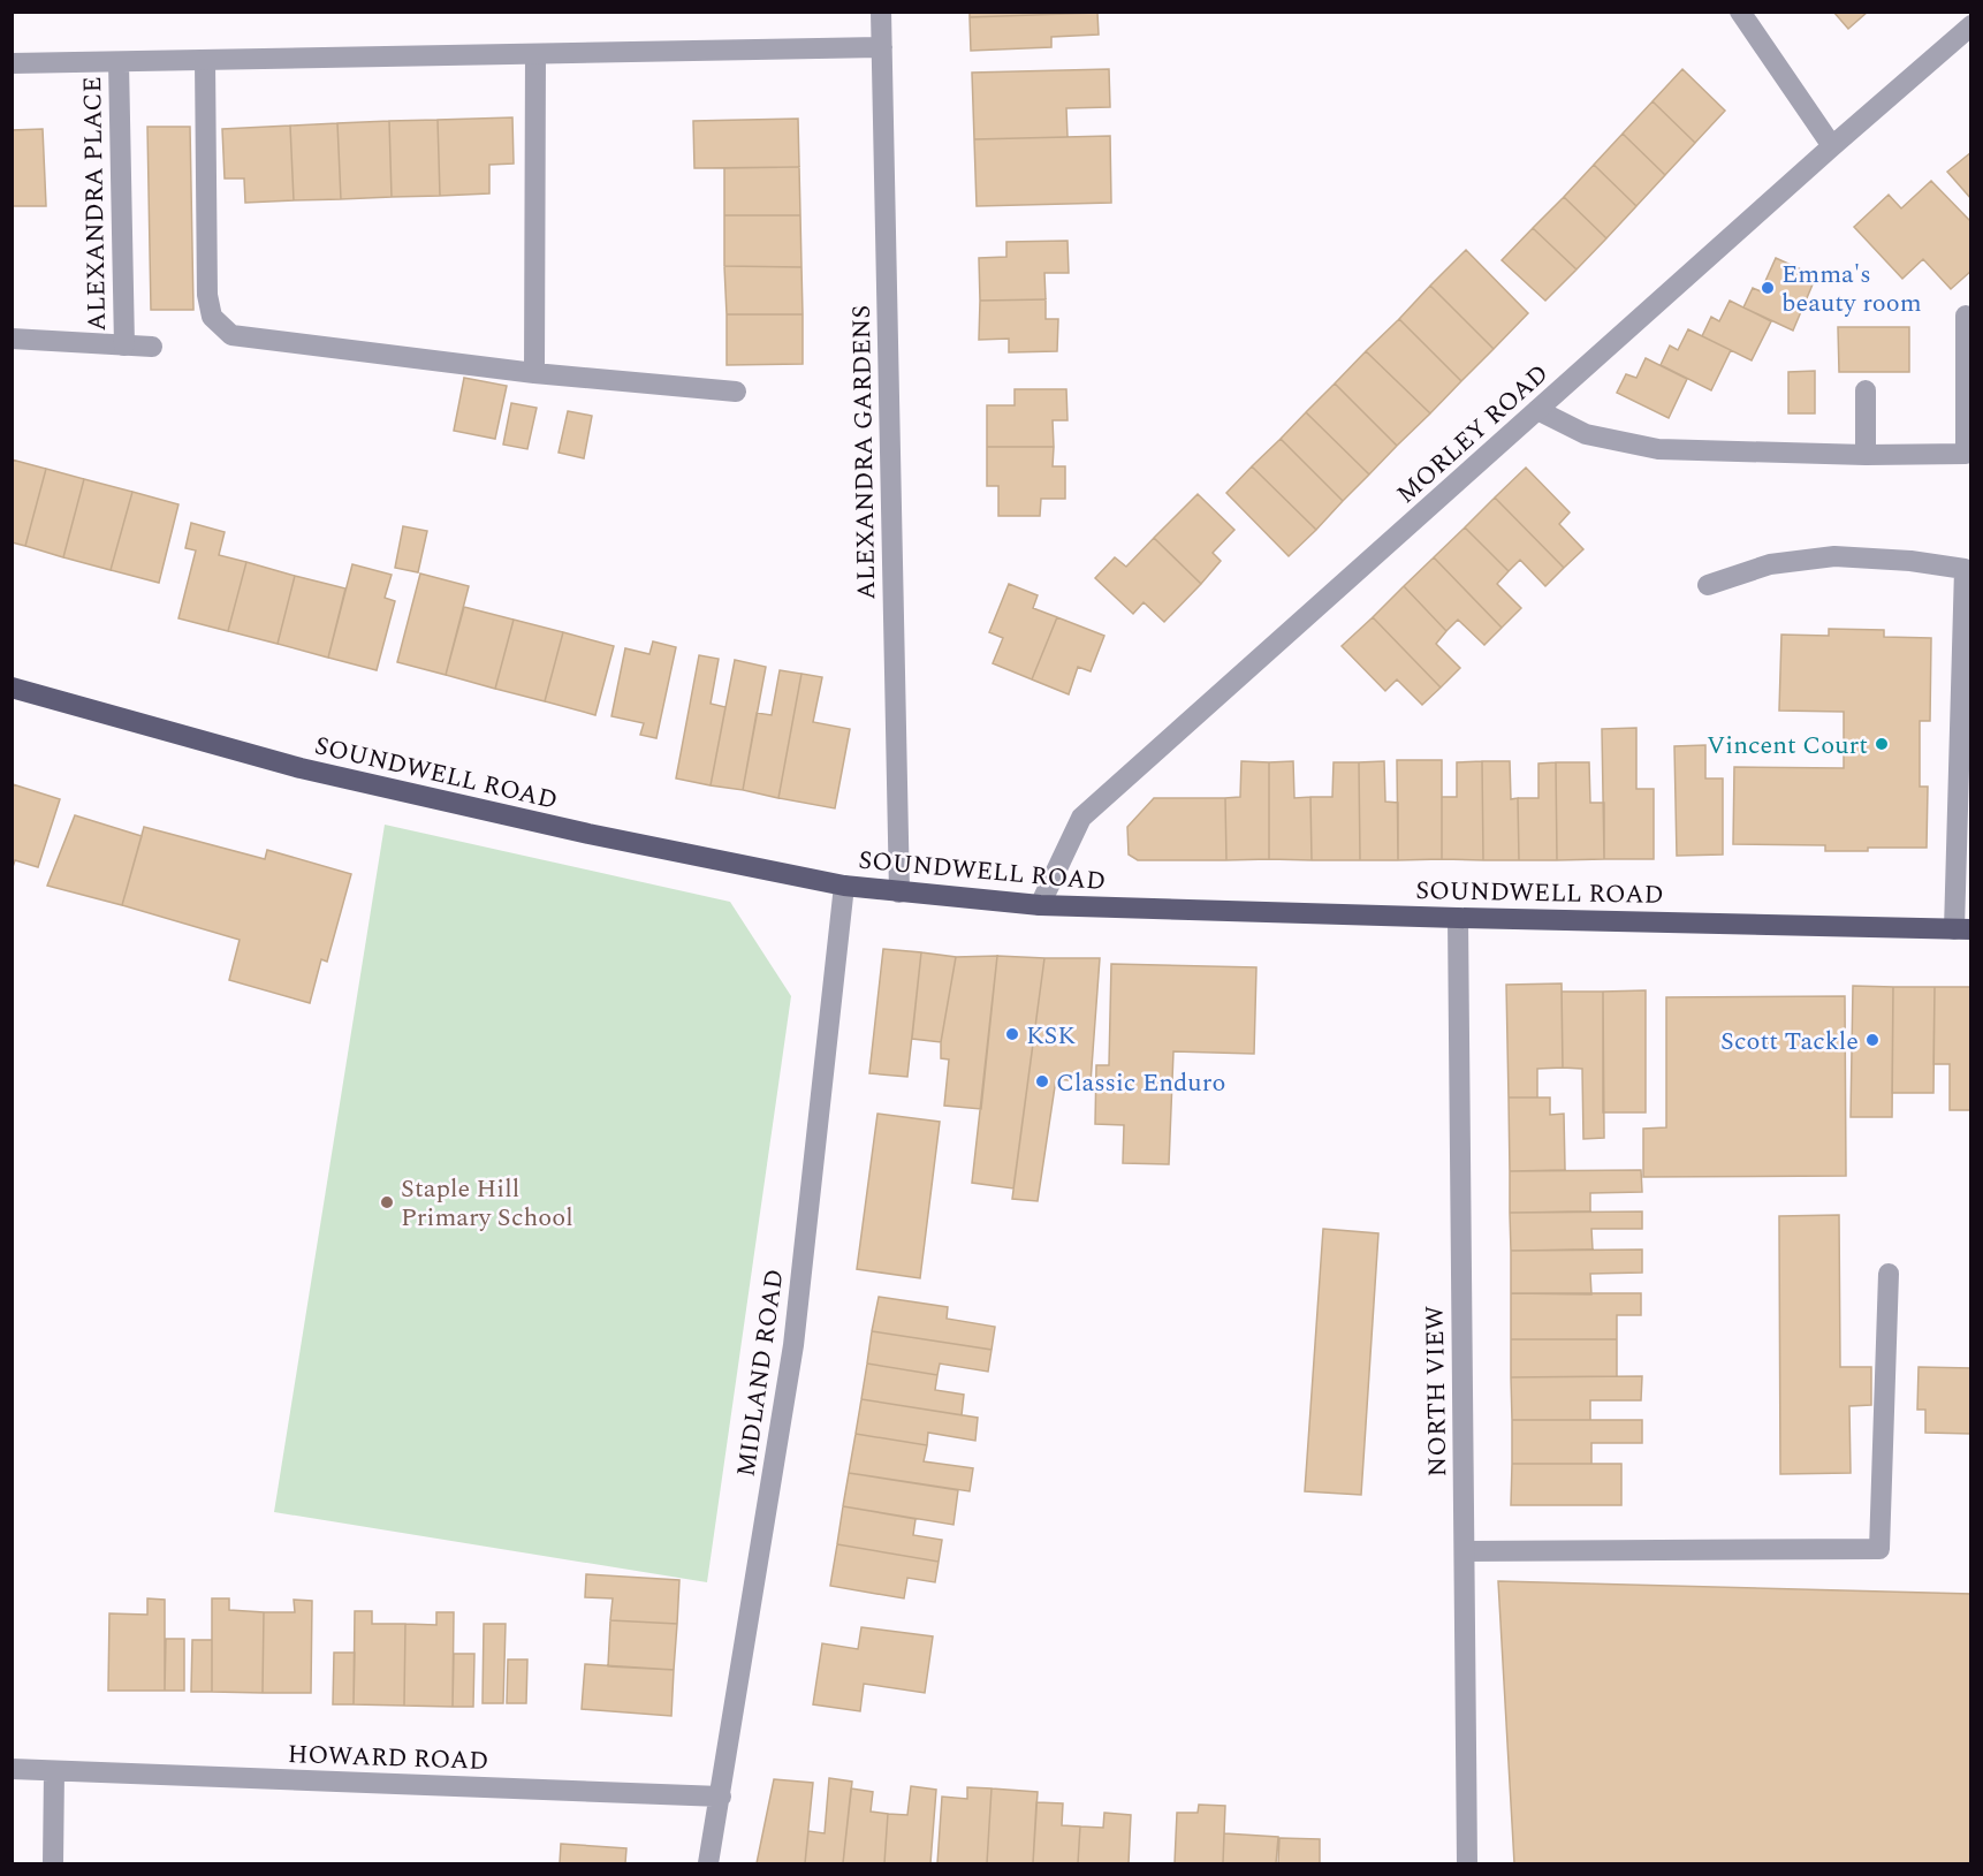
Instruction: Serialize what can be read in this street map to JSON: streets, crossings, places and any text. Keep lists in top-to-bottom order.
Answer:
{
  "streets": {
    "main road": ["SOUNDWELL ROAD"],
    "street": [
      "ALEXANDRA PLACE",
      "MORLEY ROAD",
      "ALEXANDRA GARDENS",
      "MIDLAND ROAD",
      "NORTH VIEW",
      "HOWARD ROAD"
    ]
  },
  "crossings": [
    ["ALEXANDRA PLACE", "ALEXANDRA GARDENS"],
    ["MORLEY ROAD", "SOUNDWELL ROAD"],
    ["ALEXANDRA GARDENS", "SOUNDWELL ROAD"],
    ["SOUNDWELL ROAD", "MIDLAND ROAD"],
    ["SOUNDWELL ROAD", "NORTH VIEW"],
    ["MIDLAND ROAD", "HOWARD ROAD"]
  ],
  "places": [
    "Emma's beauty room",
    "Vincent Court",
    "KSK",
    "Scott Tackle",
    "Classic Enduro",
    "Staple Hill Primary School"
  ]
}
